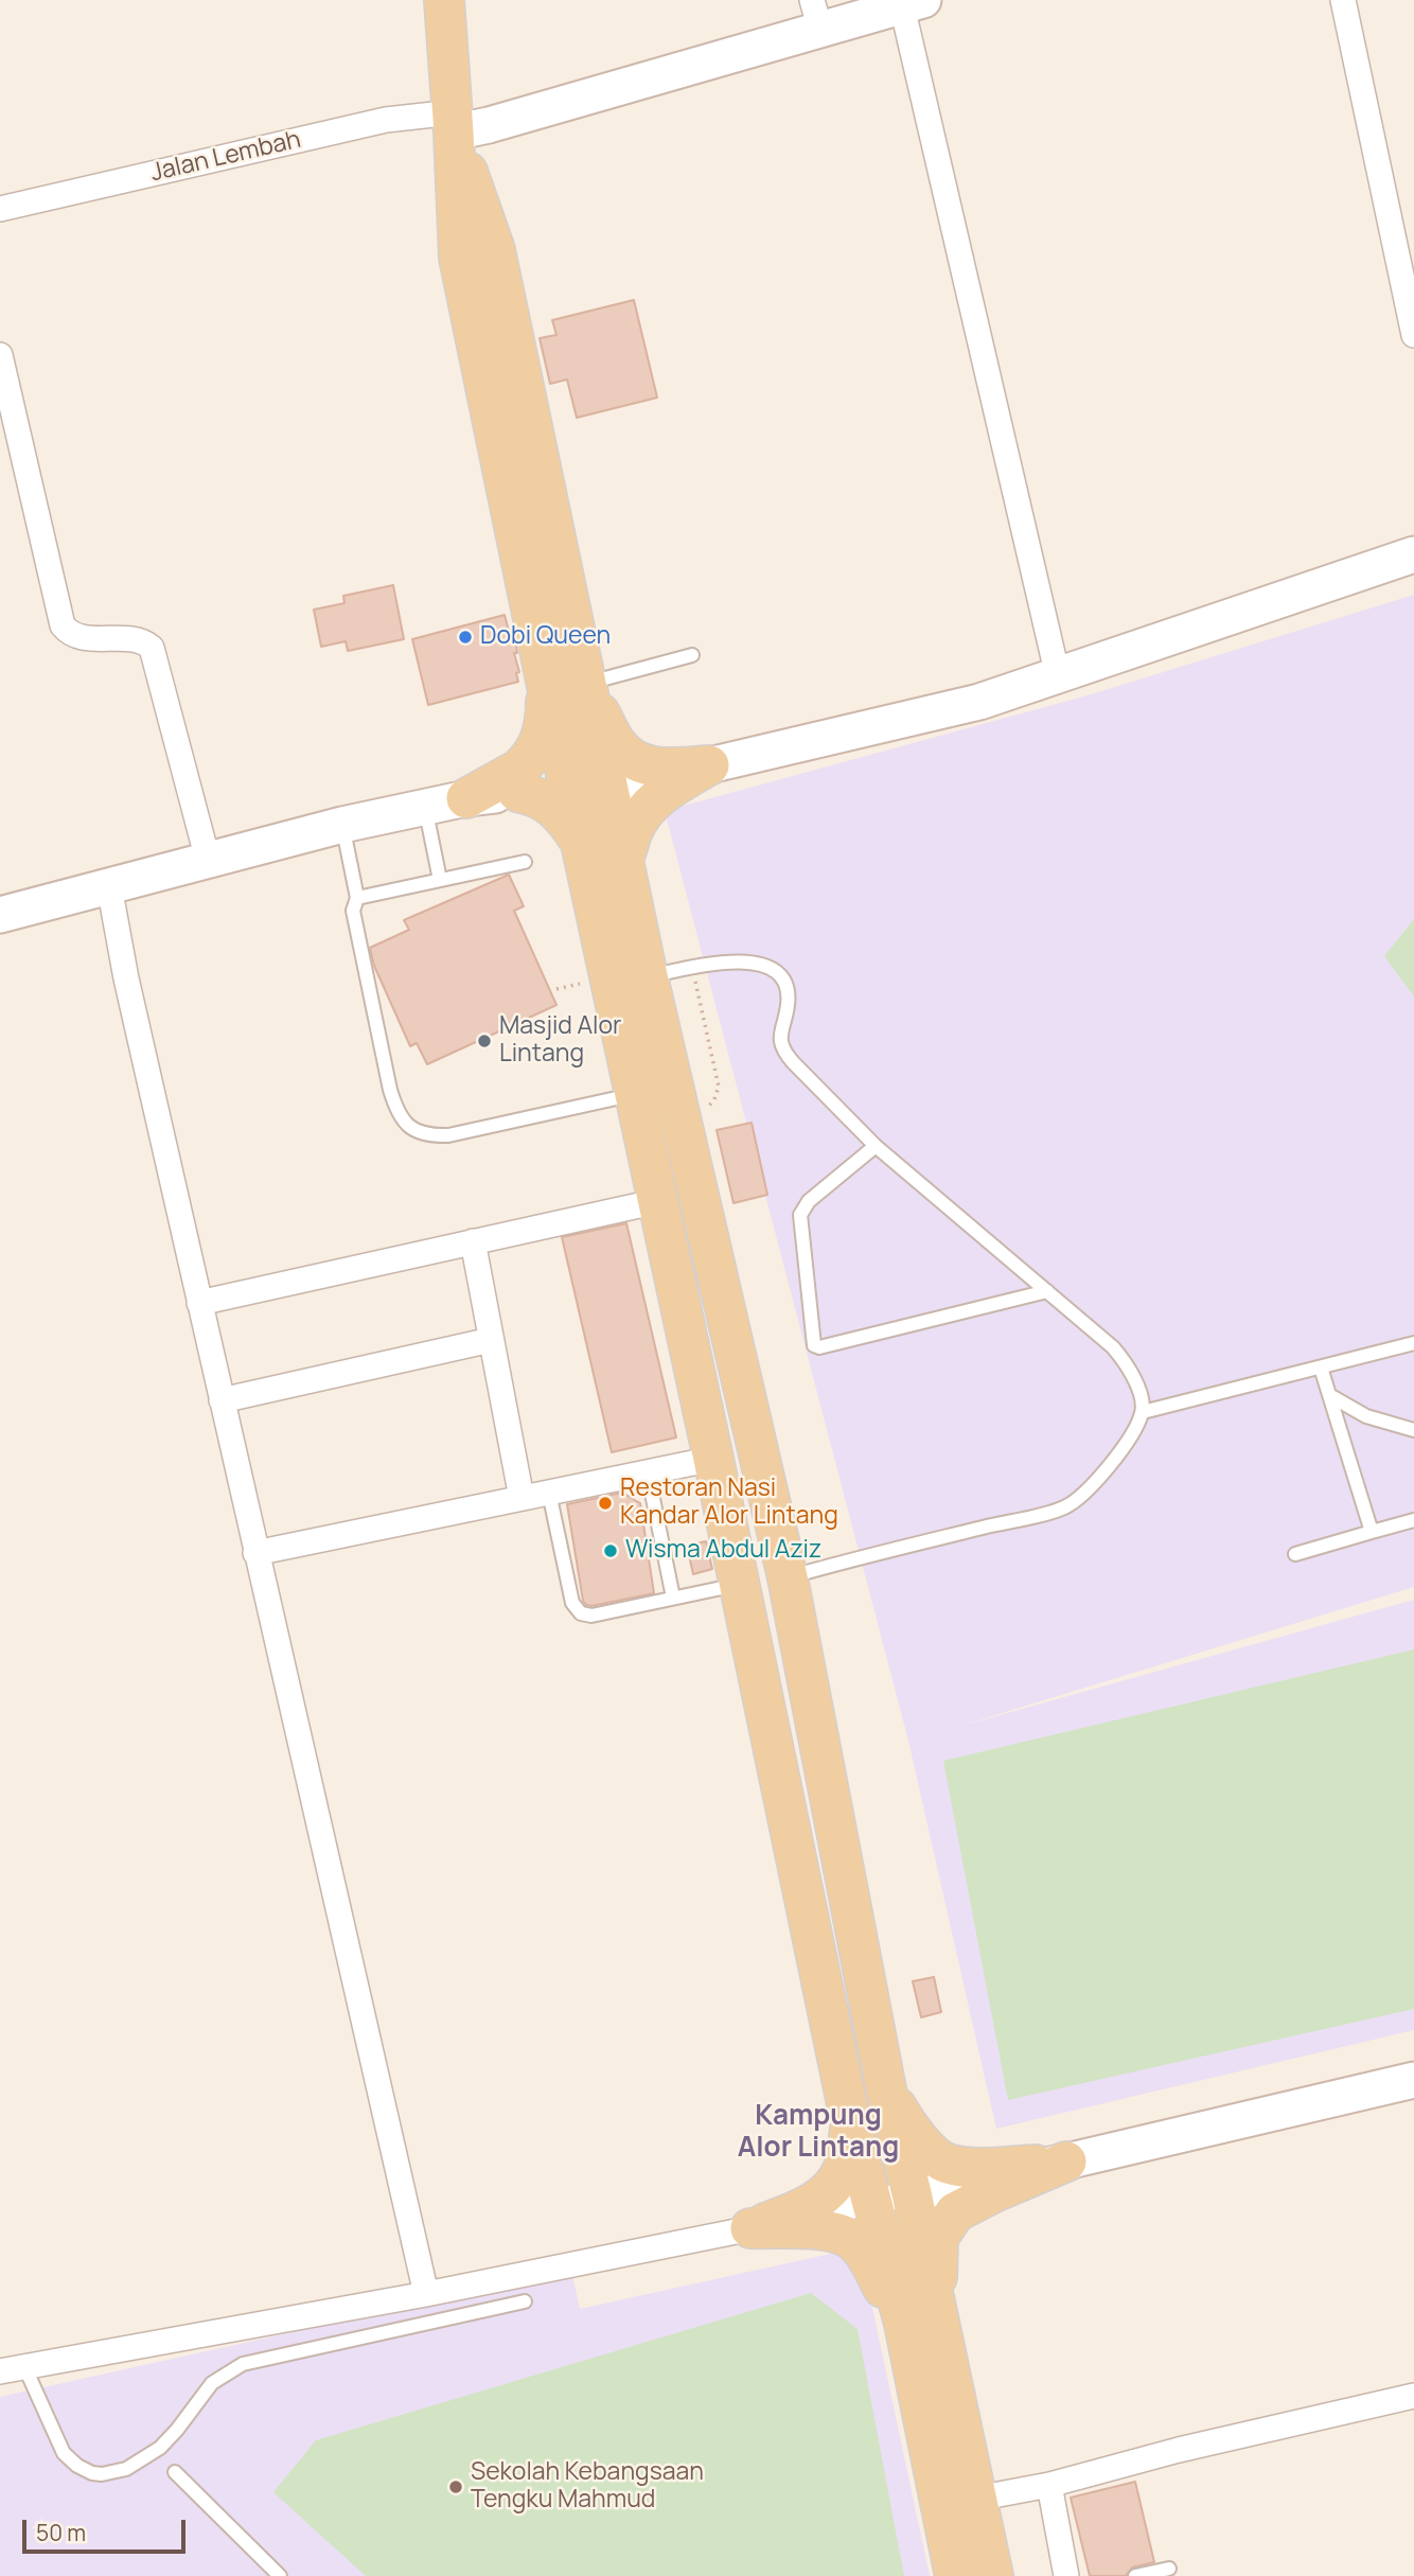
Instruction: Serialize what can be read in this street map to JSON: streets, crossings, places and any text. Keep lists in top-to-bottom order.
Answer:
{
  "streets": {
    "street": ["Jalan Lembah"]
  },
  "districts": ["Kampung Alor Lintang"],
  "places": [
    "Dobi Queen",
    "Masjid Alor Lintang",
    "Restoran Nasi Kandar Alor Lintang",
    "Wisma Abdul Aziz",
    "Sekolah Kebangsaan Tengku Mahmud"
  ],
  "scale_bar": "50 m"
}
